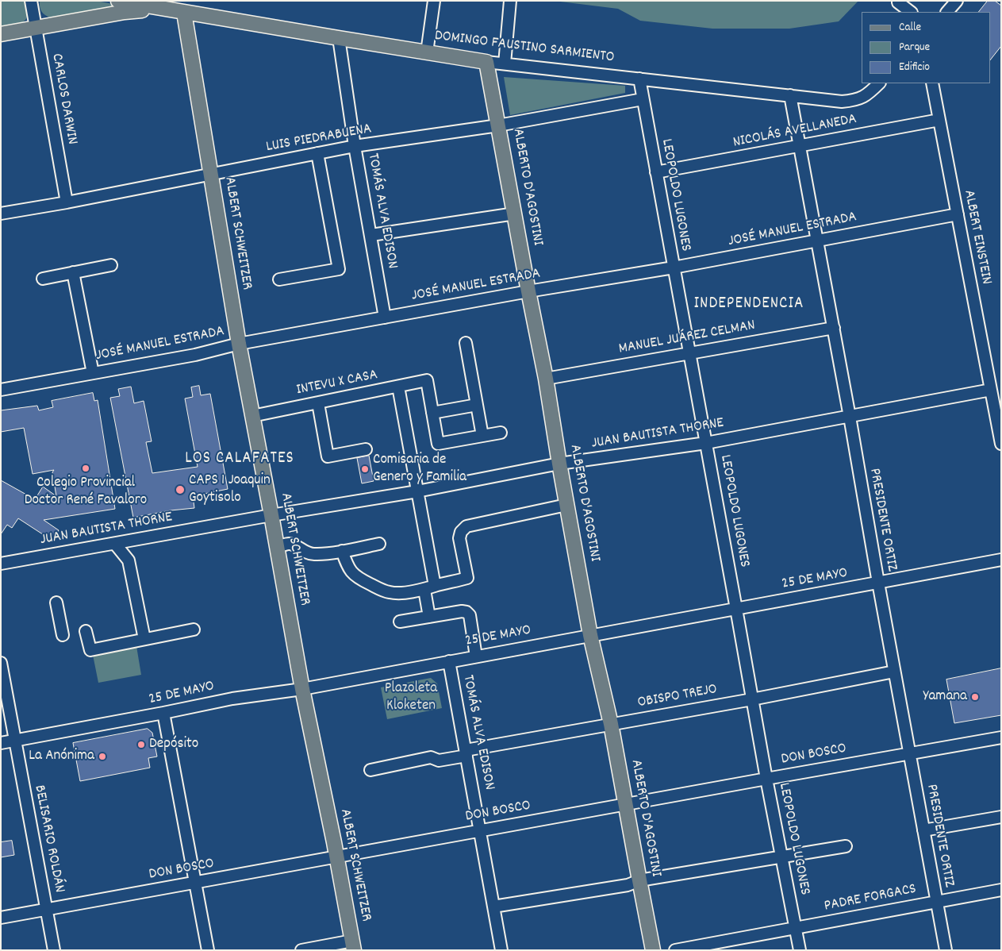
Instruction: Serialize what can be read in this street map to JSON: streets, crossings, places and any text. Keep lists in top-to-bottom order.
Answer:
{
  "streets": {
    "main road": ["DOMINGO FAUSTINO SARMIENTO", "ALBERTO D'AGOSTINI", "ALBERT SCHWEITZER"],
    "street": [
      "CARLOS DARWIN",
      "NICOLÁS AVELLANEDA",
      "LUIS PIEDRABUENA",
      "LEOPOLDO LUGONES",
      "TOMÁS ALVA EDISON",
      "JOSÉ MANUEL ESTRADA",
      "ALBERT EINSTEIN",
      "MANUEL JUÁREZ CELMAN",
      "INTEVU X CASA",
      "JUAN BAUTISTA THORNE",
      "PRESIDENTE ORTIZ",
      "25 DE MAYO",
      "OBISPO TREJO",
      "DON BOSCO",
      "BELISARIO ROLDÁN",
      "PADRE FORGACS"
    ]
  },
  "crossings": [
    ["DOMINGO FAUSTINO SARMIENTO", "ALBERTO D'AGOSTINI"],
    ["DOMINGO FAUSTINO SARMIENTO", "LEOPOLDO LUGONES"],
    ["DOMINGO FAUSTINO SARMIENTO", "TOMÁS ALVA EDISON"],
    ["DOMINGO FAUSTINO SARMIENTO", "ALBERT SCHWEITZER"],
    ["DOMINGO FAUSTINO SARMIENTO", "PRESIDENTE ORTIZ"],
    ["CARLOS DARWIN", "LUIS PIEDRABUENA"],
    ["NICOLÁS AVELLANEDA", "LEOPOLDO LUGONES"],
    ["NICOLÁS AVELLANEDA", "ALBERT EINSTEIN"],
    ["NICOLÁS AVELLANEDA", "PRESIDENTE ORTIZ"],
    ["LUIS PIEDRABUENA", "ALBERTO D'AGOSTINI"],
    ["LUIS PIEDRABUENA", "LEOPOLDO LUGONES"],
    ["LUIS PIEDRABUENA", "TOMÁS ALVA EDISON"],
    ["LUIS PIEDRABUENA", "ALBERT SCHWEITZER"],
    ["ALBERTO D'AGOSTINI", "JOSÉ MANUEL ESTRADA"],
    ["ALBERTO D'AGOSTINI", "MANUEL JUÁREZ CELMAN"],
    ["ALBERTO D'AGOSTINI", "JUAN BAUTISTA THORNE"],
    ["ALBERTO D'AGOSTINI", "25 DE MAYO"],
    ["ALBERTO D'AGOSTINI", "OBISPO TREJO"],
    ["ALBERTO D'AGOSTINI", "DON BOSCO"],
    ["LEOPOLDO LUGONES", "JOSÉ MANUEL ESTRADA"],
    ["LEOPOLDO LUGONES", "MANUEL JUÁREZ CELMAN"],
    ["LEOPOLDO LUGONES", "JUAN BAUTISTA THORNE"],
    ["LEOPOLDO LUGONES", "25 DE MAYO"],
    ["LEOPOLDO LUGONES", "OBISPO TREJO"],
    ["LEOPOLDO LUGONES", "DON BOSCO"],
    ["LEOPOLDO LUGONES", "PADRE FORGACS"],
    ["TOMÁS ALVA EDISON", "JOSÉ MANUEL ESTRADA"],
    ["TOMÁS ALVA EDISON", "25 DE MAYO"],
    ["TOMÁS ALVA EDISON", "OBISPO TREJO"],
    ["TOMÁS ALVA EDISON", "DON BOSCO"],
    ["JOSÉ MANUEL ESTRADA", "ALBERT SCHWEITZER"],
    ["JOSÉ MANUEL ESTRADA", "ALBERT EINSTEIN"],
    ["JOSÉ MANUEL ESTRADA", "PRESIDENTE ORTIZ"],
    ["ALBERT SCHWEITZER", "INTEVU X CASA"],
    ["ALBERT SCHWEITZER", "JUAN BAUTISTA THORNE"],
    ["ALBERT SCHWEITZER", "25 DE MAYO"],
    ["ALBERT SCHWEITZER", "DON BOSCO"],
    ["ALBERT EINSTEIN", "JUAN BAUTISTA THORNE"],
    ["MANUEL JUÁREZ CELMAN", "PRESIDENTE ORTIZ"],
    ["JUAN BAUTISTA THORNE", "PRESIDENTE ORTIZ"],
    ["PRESIDENTE ORTIZ", "25 DE MAYO"],
    ["PRESIDENTE ORTIZ", "OBISPO TREJO"],
    ["PRESIDENTE ORTIZ", "DON BOSCO"],
    ["PRESIDENTE ORTIZ", "PADRE FORGACS"],
    ["25 DE MAYO", "BELISARIO ROLDÁN"],
    ["DON BOSCO", "BELISARIO ROLDÁN"]
  ],
  "districts": ["INDEPENDENCIA", "LOS CALAFATES"],
  "parks": ["Plazoleta Kloketen"],
  "places": [
    "Colegio Provincial Doctor René Favaloro",
    "Comisaria de Genero y Familia",
    "CAPS 1 Joaquin Goytisolo",
    "Yamana",
    "Depósito",
    "La Anónima"
  ],
  "legend": ["Calle", "Parque", "Edificio"]
}
